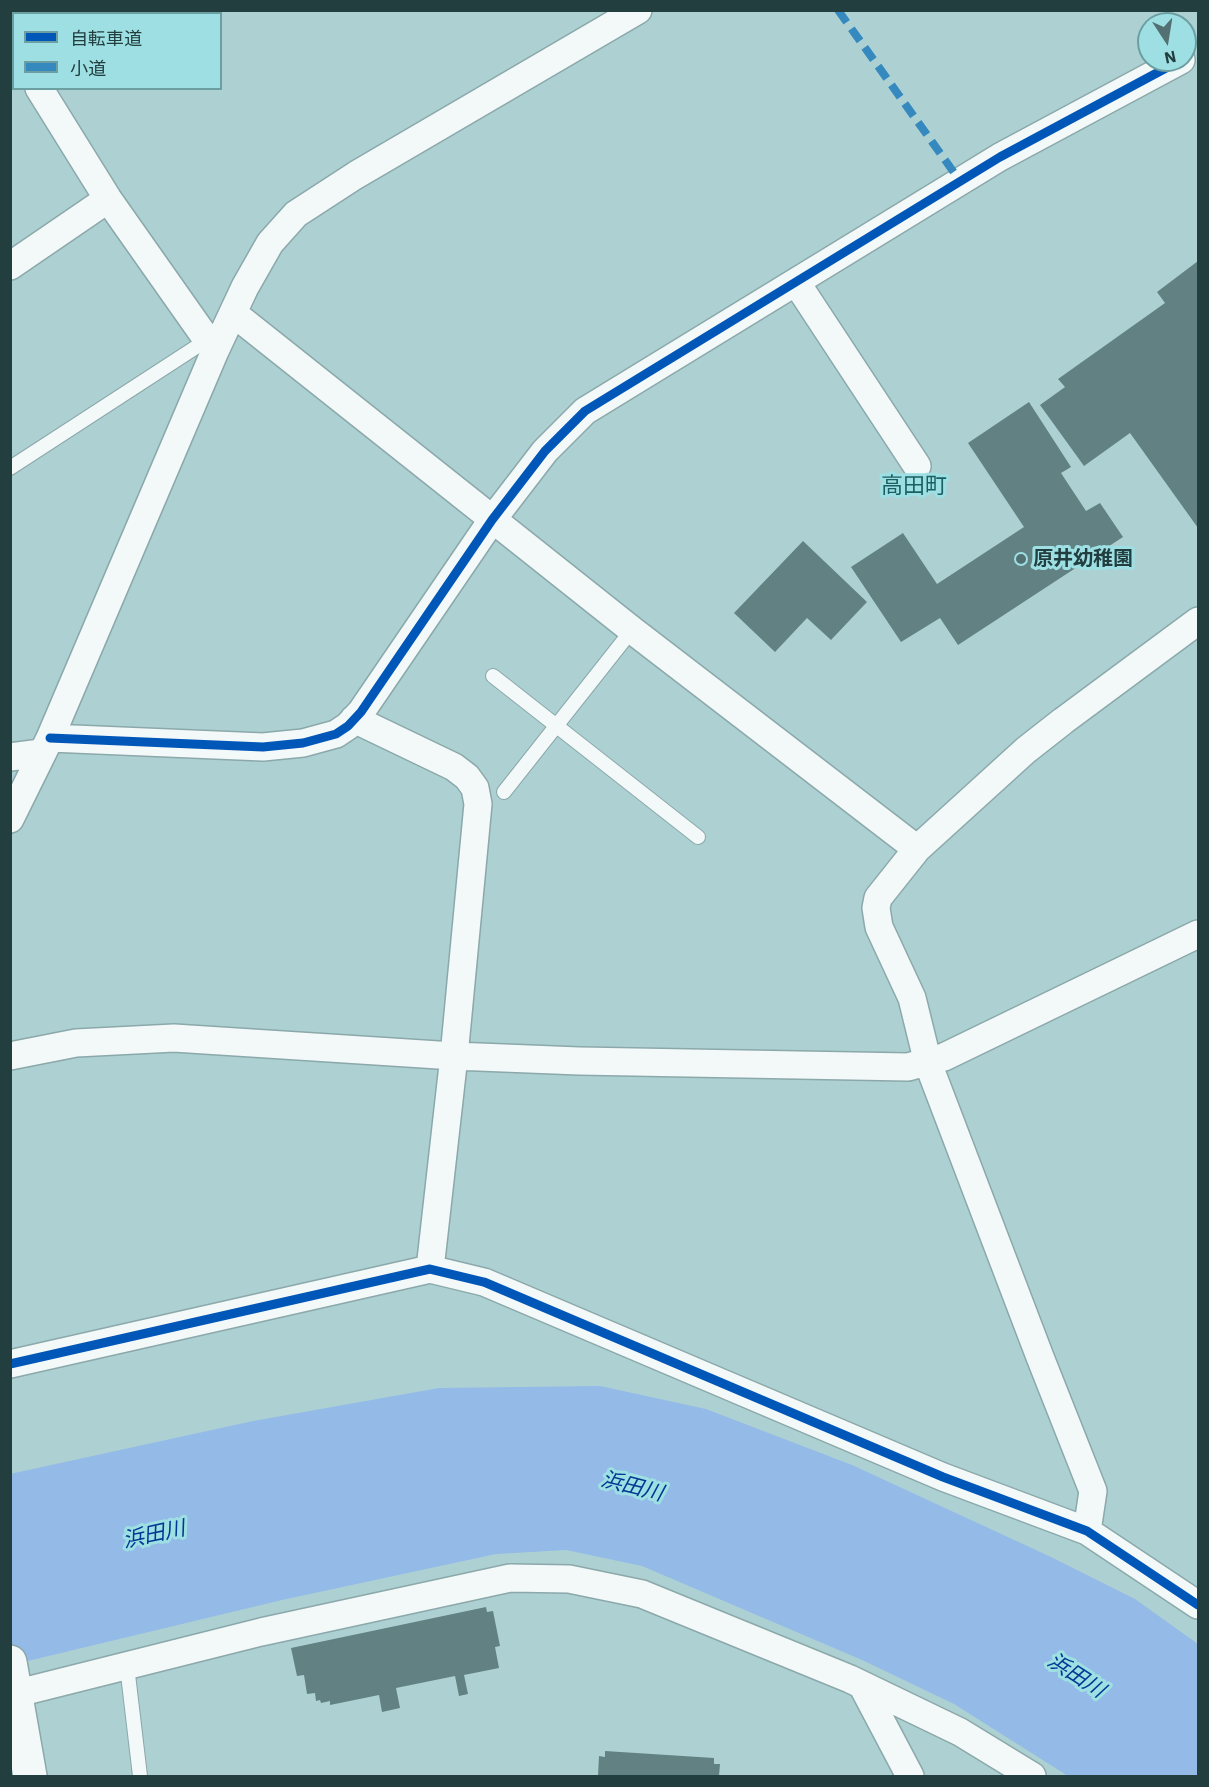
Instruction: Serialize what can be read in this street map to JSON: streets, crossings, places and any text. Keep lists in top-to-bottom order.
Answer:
{
  "districts": ["高田町"],
  "water": ["浜田川"],
  "places": ["原井幼稚園"],
  "legend": ["自転車道", "小道"],
  "north": "bottom"
}
